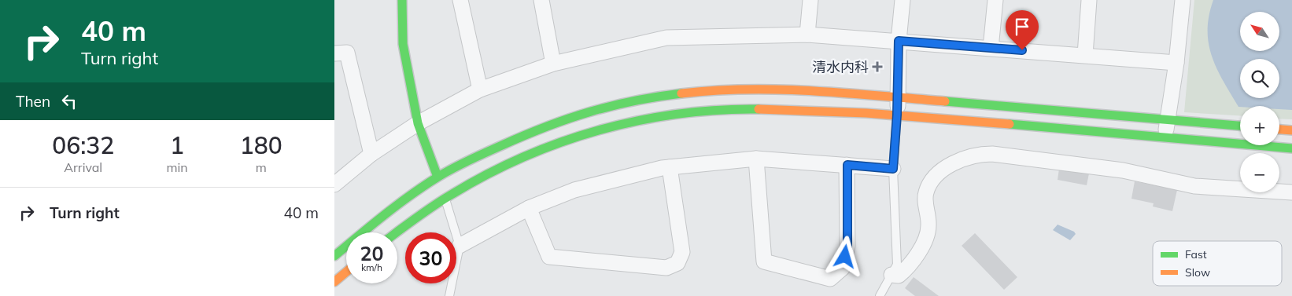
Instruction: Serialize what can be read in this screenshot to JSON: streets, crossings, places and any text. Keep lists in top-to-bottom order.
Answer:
{
  "places": {
    "health": ["清水内科"]
  },
  "legend": ["Fast", "Slow"],
  "north": "top left",
  "page": {
    "turn": ["40 m", "Turn right"],
    "map_buttons": ["+", "−"],
    "then": "Then",
    "eta": [
      "06:32",
      "Arrival",
      "1",
      "min",
      "180",
      "m"
    ],
    "list": [
      {
        "name": "Turn right",
        "value": "40 m"
      }
    ],
    "speed": "20 km/h",
    "limit": "30"
  }
}
